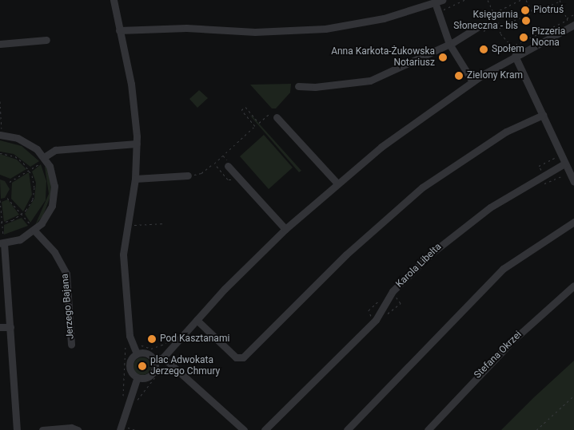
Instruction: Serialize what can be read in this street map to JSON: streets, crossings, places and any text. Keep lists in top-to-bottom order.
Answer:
{
  "streets": {
    "street": ["Karola Libelta", "Jerzego Bajana", "Stefana Okrzei"]
  },
  "places": [
    "Piotruś",
    "Księgarnia Słoneczna - bis",
    "Pizzeria Nocna",
    "Społem",
    "Anna Karkota-Żukowska Notariusz",
    "Zielony Kram",
    "Pod Kasztanami",
    "plac Adwokata Jerzego Chmury"
  ]
}
